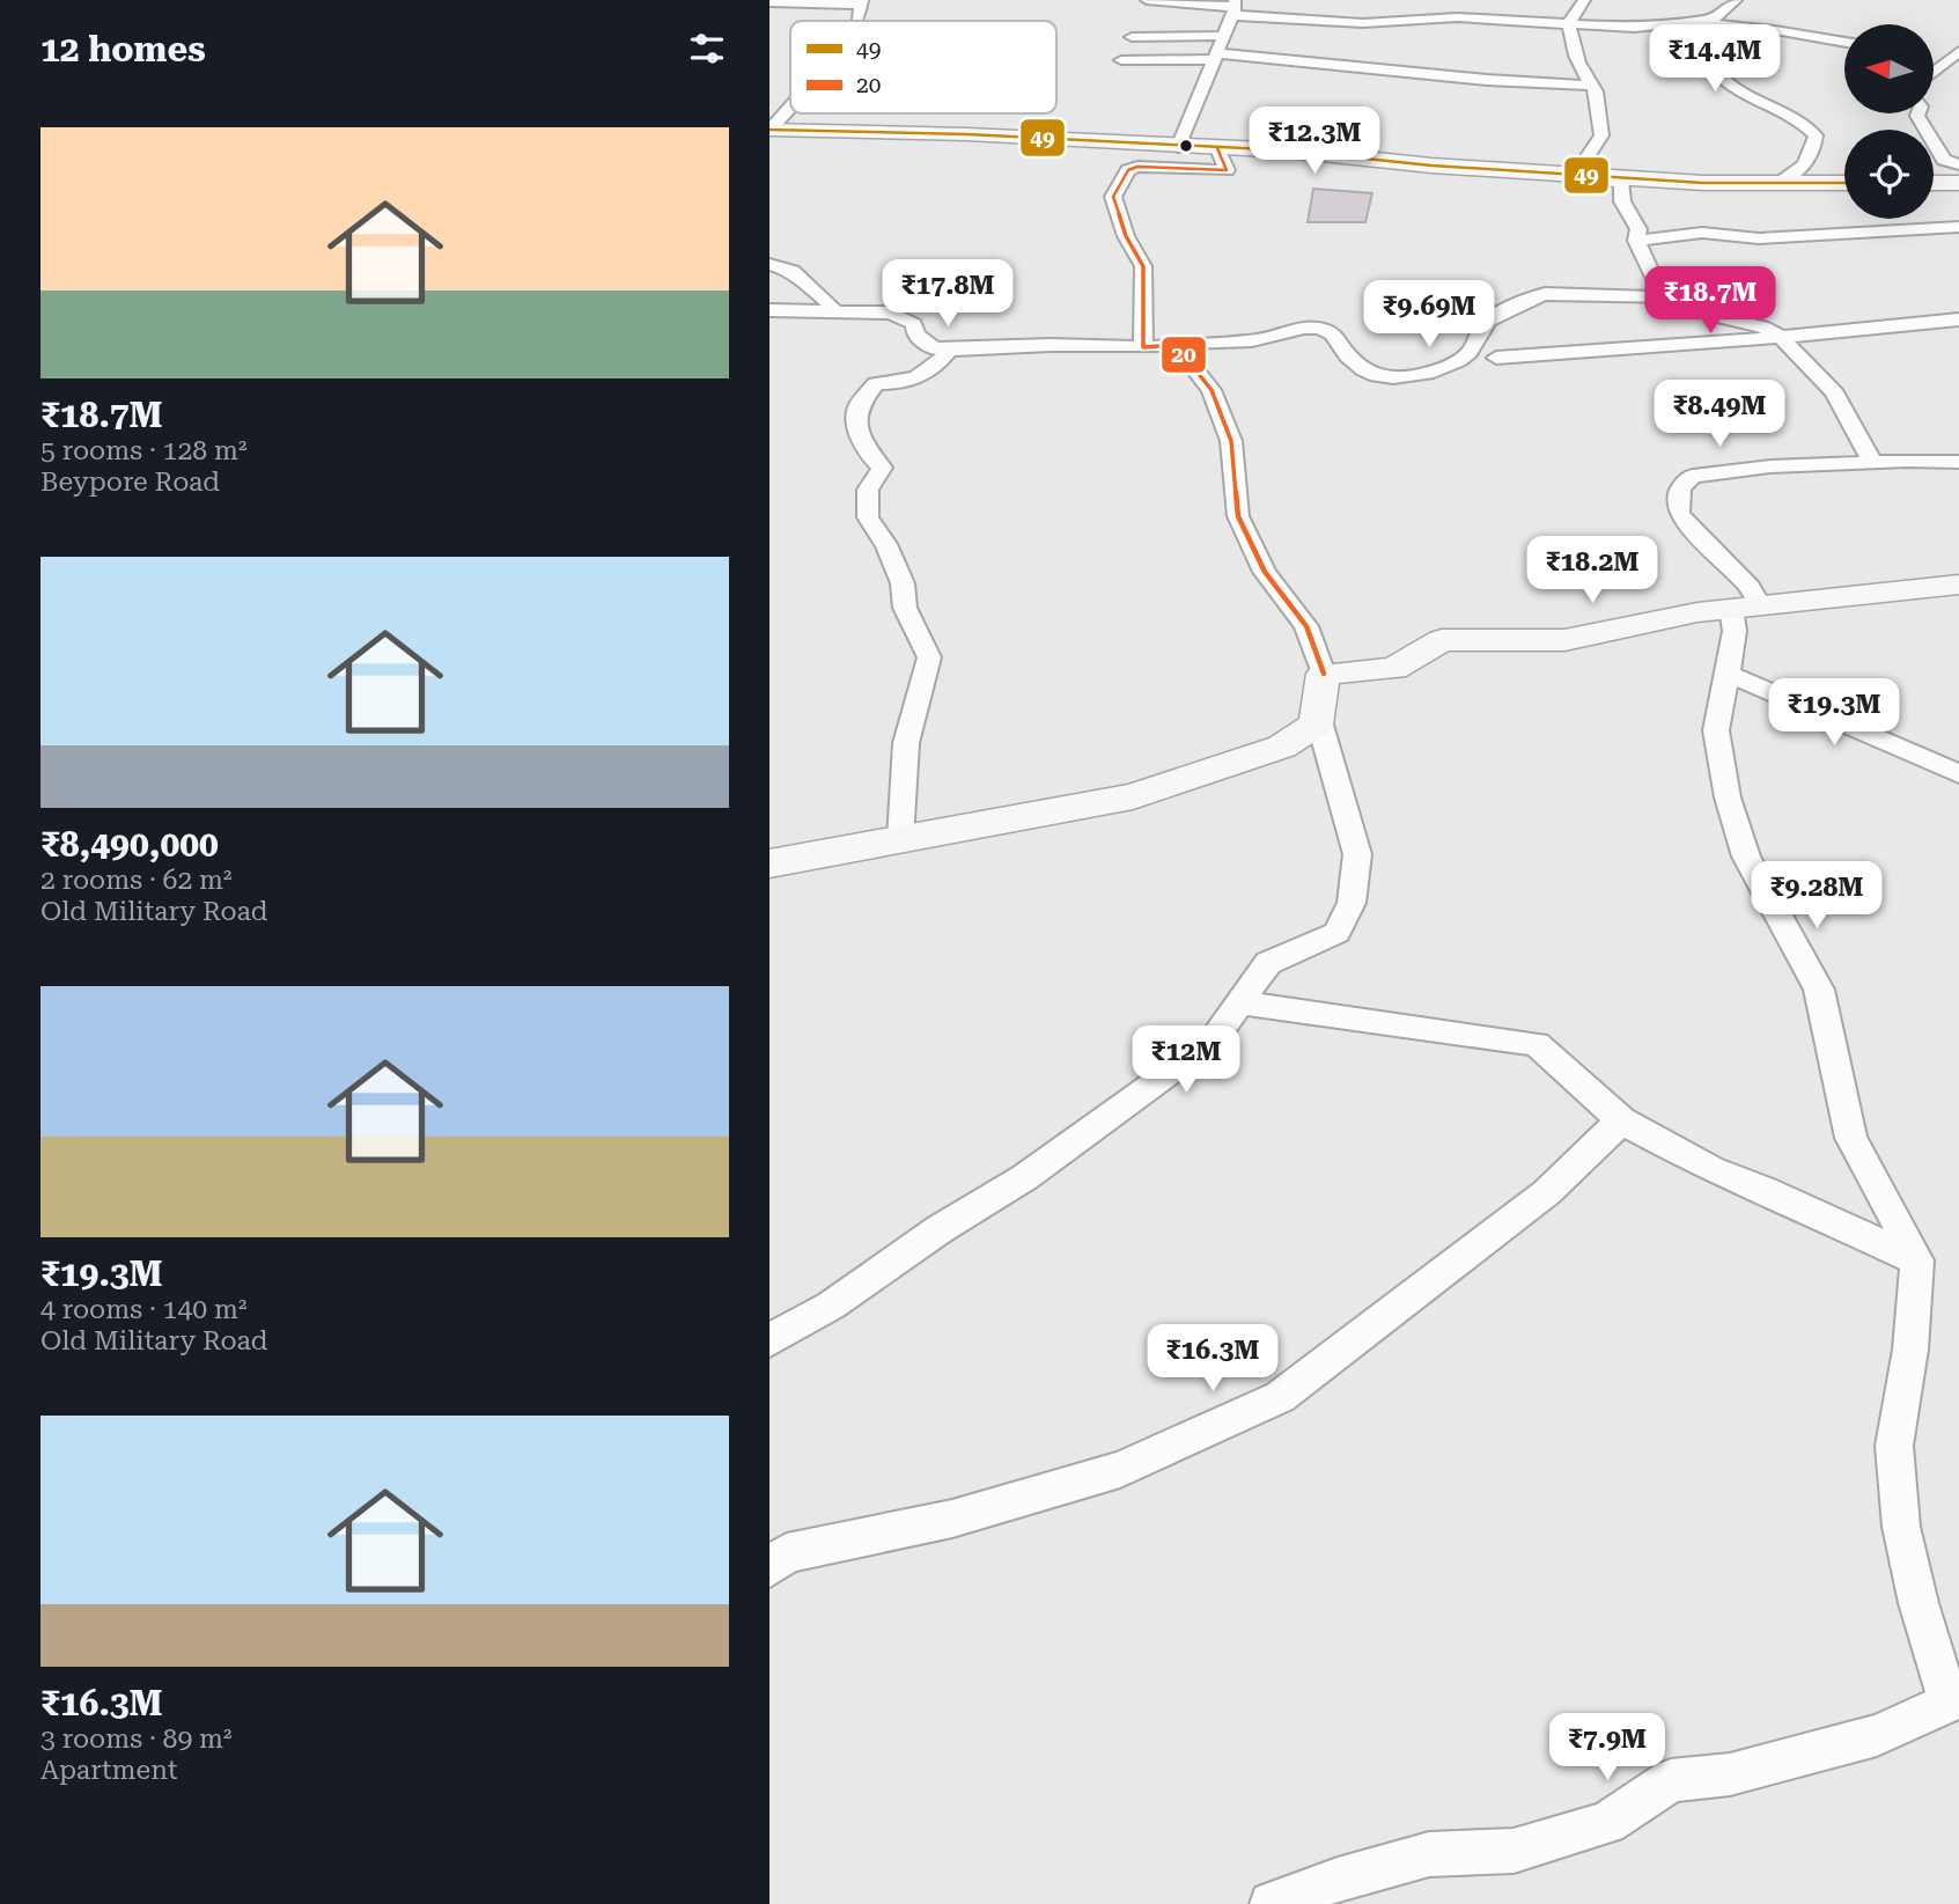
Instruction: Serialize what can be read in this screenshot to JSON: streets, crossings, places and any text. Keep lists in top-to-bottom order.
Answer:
{
  "lines": ["transit line 49", "transit line 20"],
  "legend": ["49", "20"],
  "north": "left",
  "page": {
    "heading": "12 homes",
    "price": [
      "₹14.4M",
      "₹12.3M",
      "₹17.8M",
      "₹18.7M",
      "₹9.69M",
      "₹8.49M",
      "₹18.2M",
      "₹19.3M",
      "₹9.28M",
      "₹12M",
      "₹16.3M",
      "₹7.9M"
    ],
    "list": [
      {
        "name": "₹18.7M",
        "note": "5 rooms · 128 m² · Beypore Road"
      },
      {
        "name": "₹8,490,000",
        "note": "2 rooms · 62 m² · Old Military Road"
      },
      {
        "name": "₹19.3M",
        "note": "4 rooms · 140 m² · Old Military Road"
      },
      {
        "name": "₹16.3M",
        "note": "3 rooms · 89 m² · Apartment"
      }
    ]
  }
}
